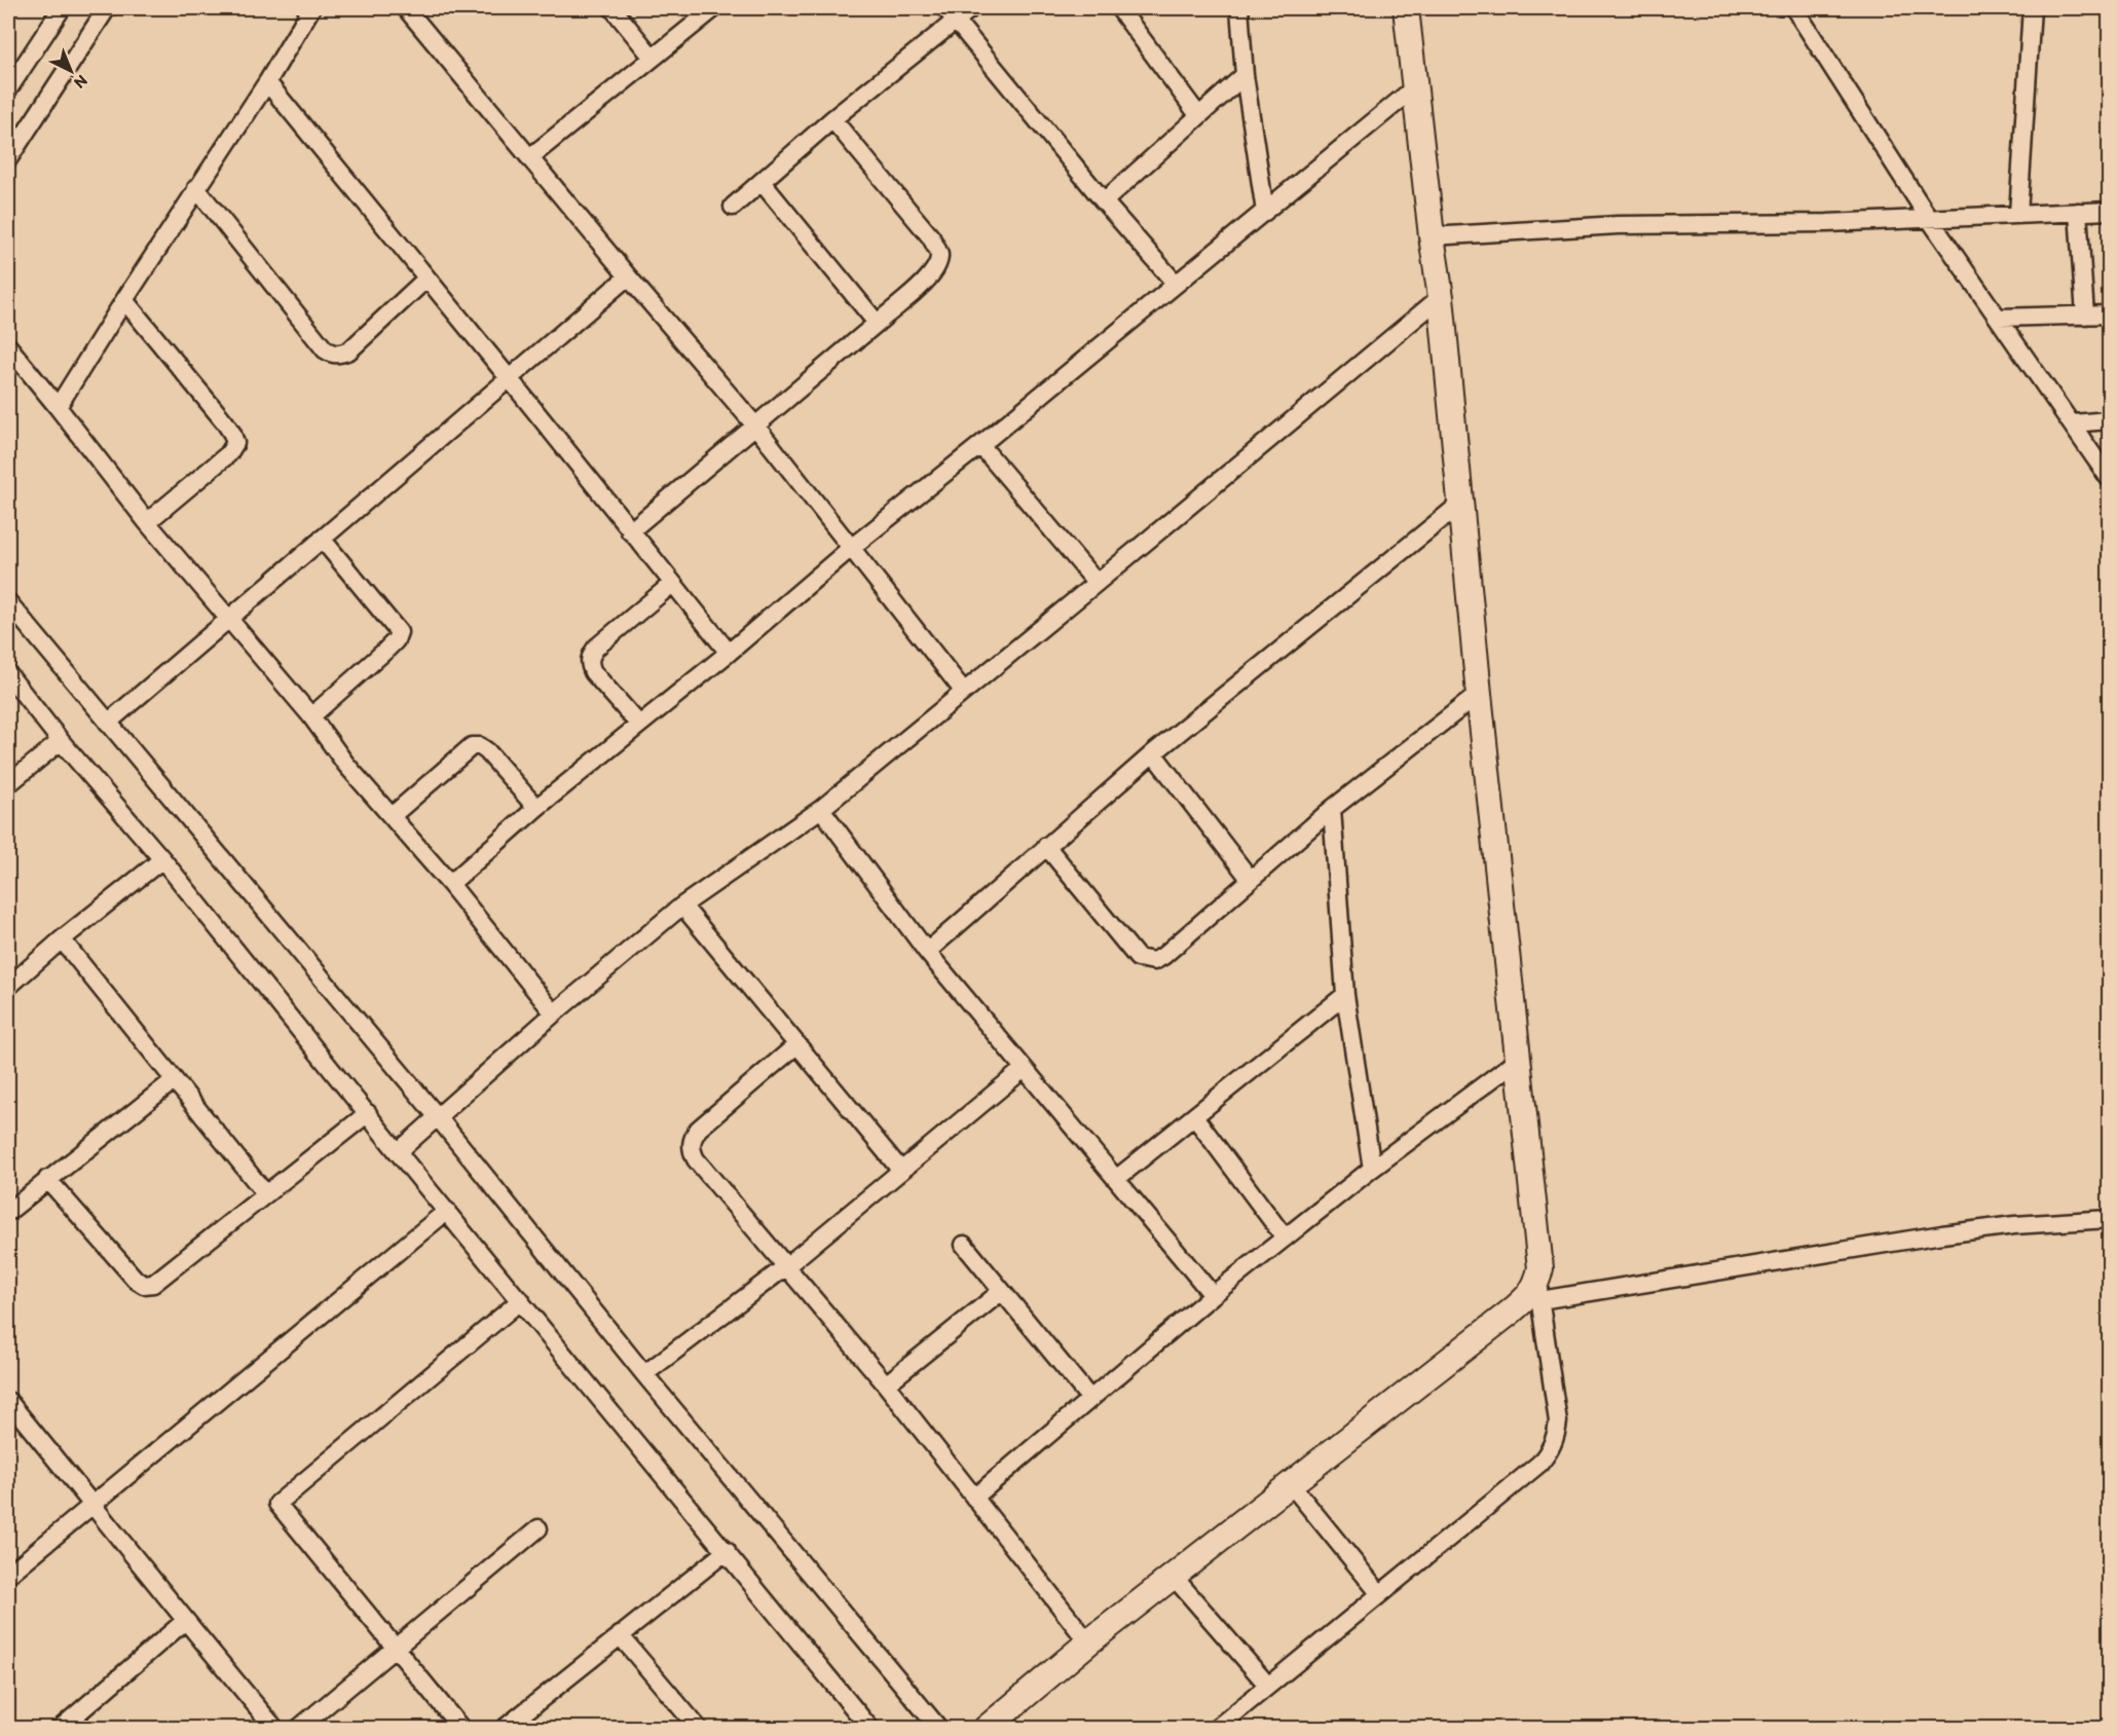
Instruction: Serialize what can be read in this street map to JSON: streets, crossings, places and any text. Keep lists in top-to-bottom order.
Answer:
{
  "north": "bottom right"
}
